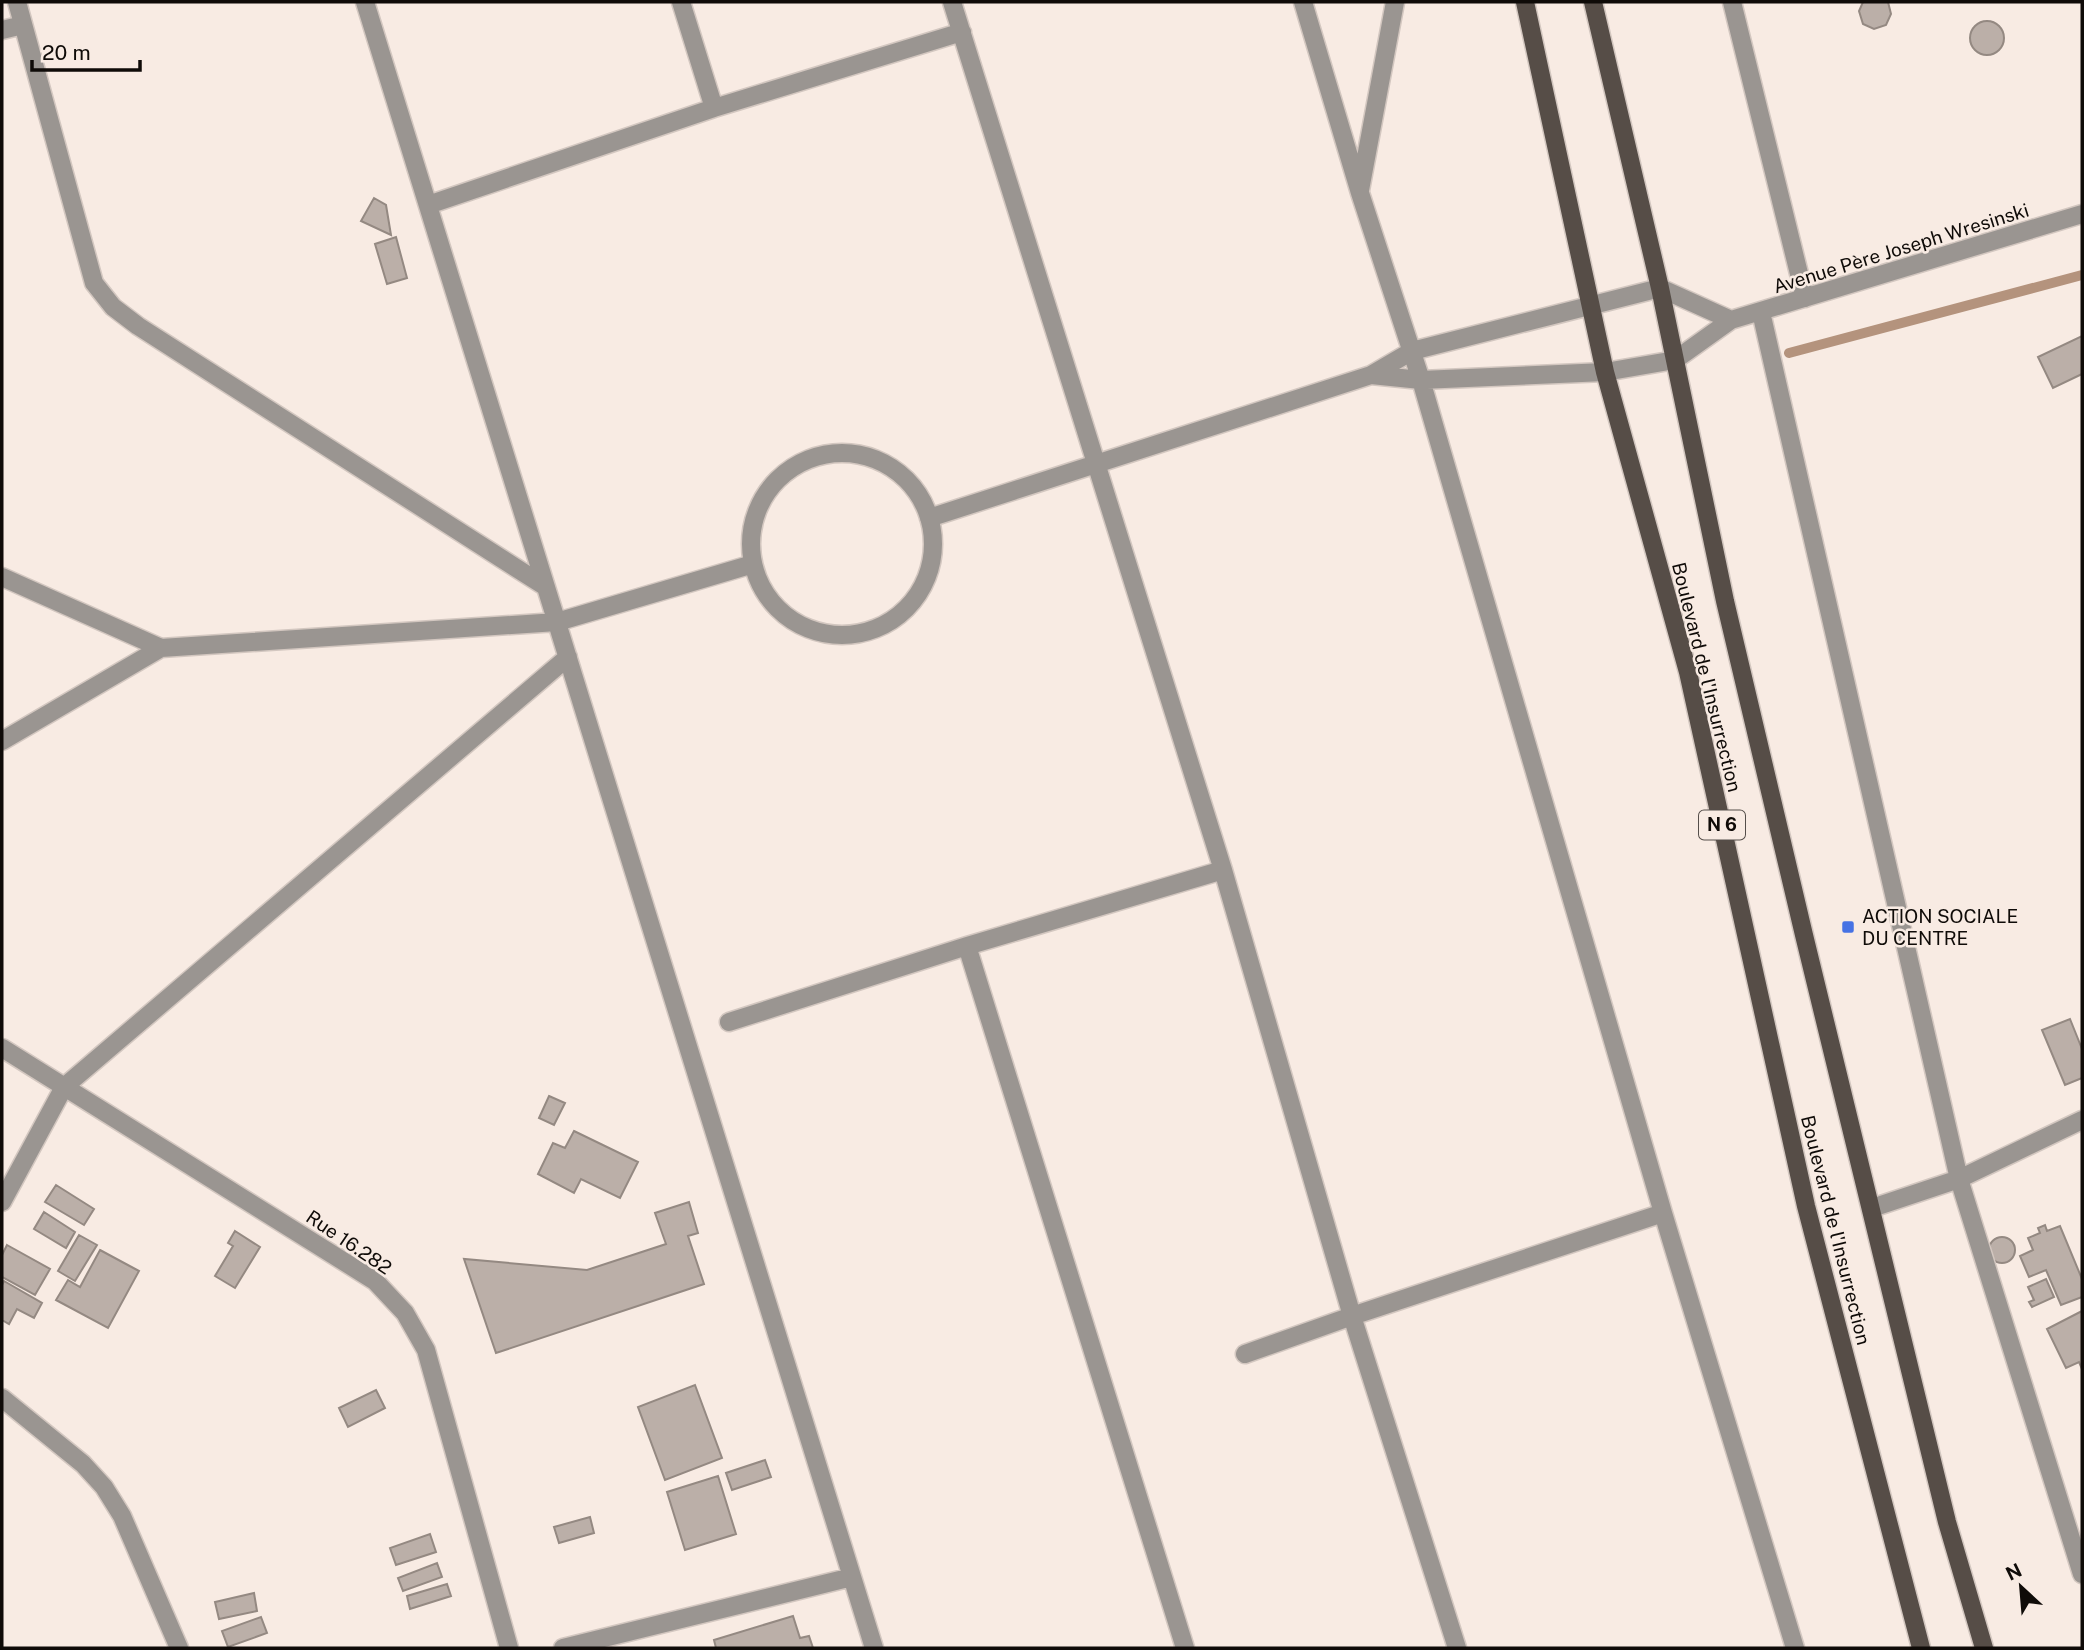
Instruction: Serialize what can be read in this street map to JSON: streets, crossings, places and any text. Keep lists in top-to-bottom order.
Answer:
{
  "streets": {
    "main road": ["Boulevard de l'Insurrection", "N 6"],
    "street": ["Avenue Père Joseph Wresinski", "Rue 16.282"]
  },
  "crossings": [
    ["Avenue Père Joseph Wresinski", "Boulevard de l'Insurrection"]
  ],
  "places": {
    "transit": ["ACTION SOCIALE DU CENTRE"]
  },
  "scale_bar": "20 m",
  "north": "top left"
}
